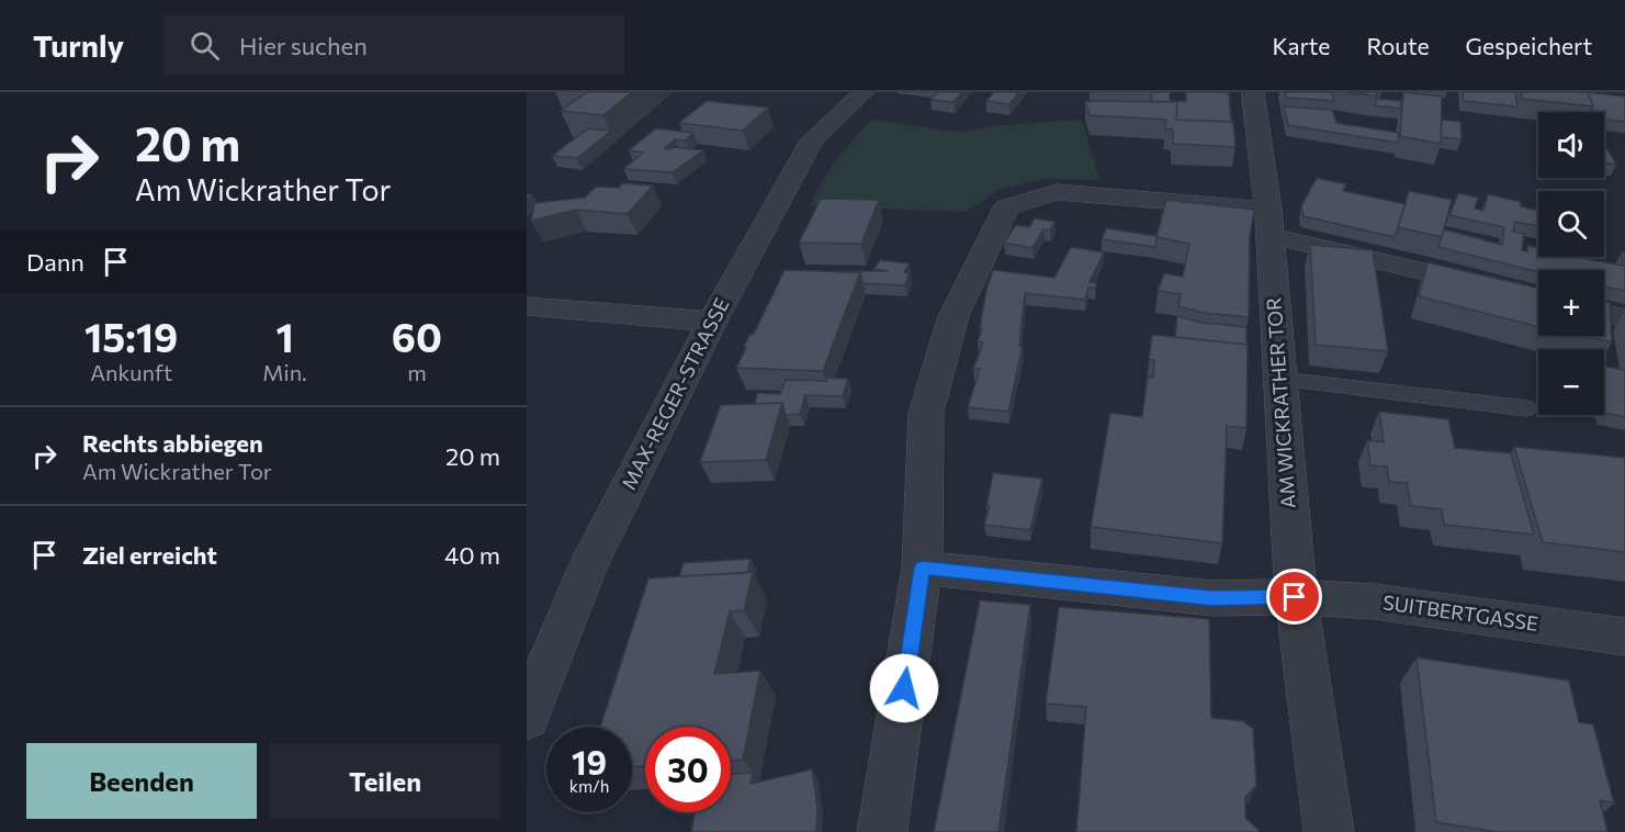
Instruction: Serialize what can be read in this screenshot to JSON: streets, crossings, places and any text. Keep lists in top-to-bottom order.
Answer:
{
  "streets": {
    "street": ["MAX-REGER-STRASSE", "AM WICKRATHER TOR", "SUITBERTGASSE"]
  },
  "crossings": [
    ["AM WICKRATHER TOR", "SUITBERTGASSE"]
  ],
  "page": {
    "header": "Turnly",
    "search": "Hier suchen",
    "nav": ["Karte", "Route", "Gespeichert"],
    "turn": ["20 m", "Am Wickrather Tor"],
    "map_buttons": ["+", "−"],
    "then": "Dann",
    "eta": [
      "15:19",
      "Ankunft",
      "1",
      "Min.",
      "60",
      "m"
    ],
    "list": [
      {
        "name": "Rechts abbiegen",
        "note": "Am Wickrather Tor",
        "value": "20 m"
      },
      {
        "name": "Ziel erreicht",
        "value": "40 m"
      }
    ],
    "speed": "19 km/h",
    "limit": "30",
    "buttons": ["Beenden", "Teilen"]
  }
}
